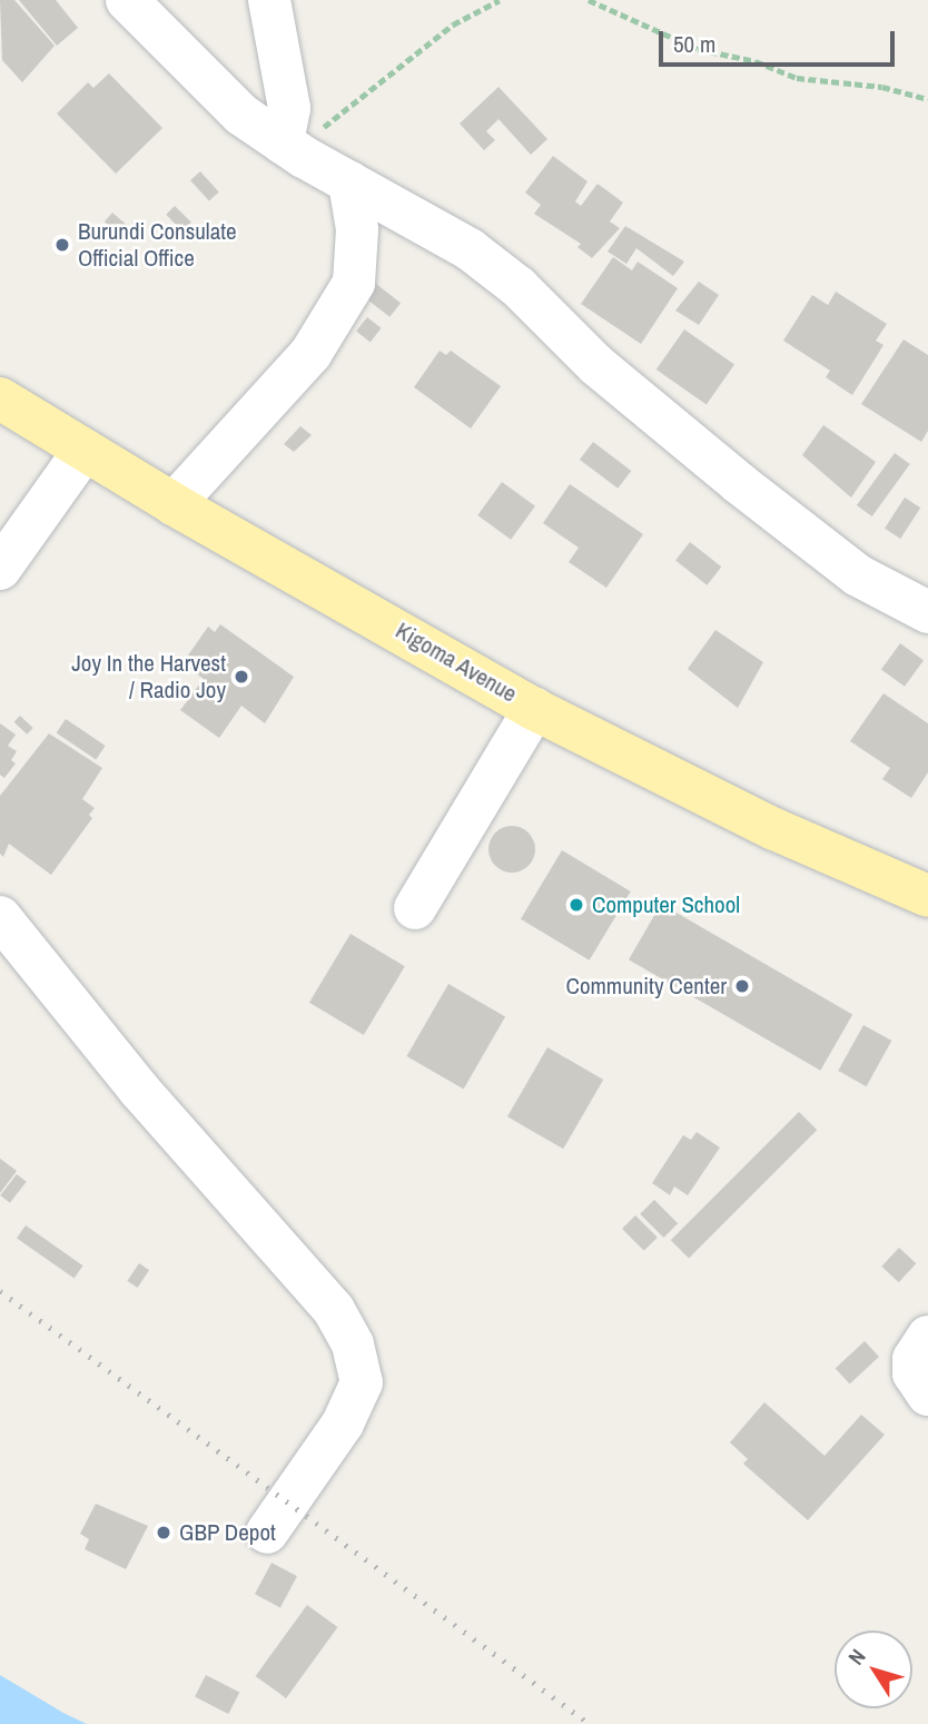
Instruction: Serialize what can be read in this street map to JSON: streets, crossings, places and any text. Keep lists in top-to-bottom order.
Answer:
{
  "streets": {
    "main road": ["Kigoma Avenue"]
  },
  "places": [
    "Burundi Consulate Official Office",
    "Joy In the Harvest / Radio Joy",
    "Computer School",
    "Community Center",
    "GBP Depot"
  ],
  "scale_bar": "50 m",
  "north": "top left"
}
